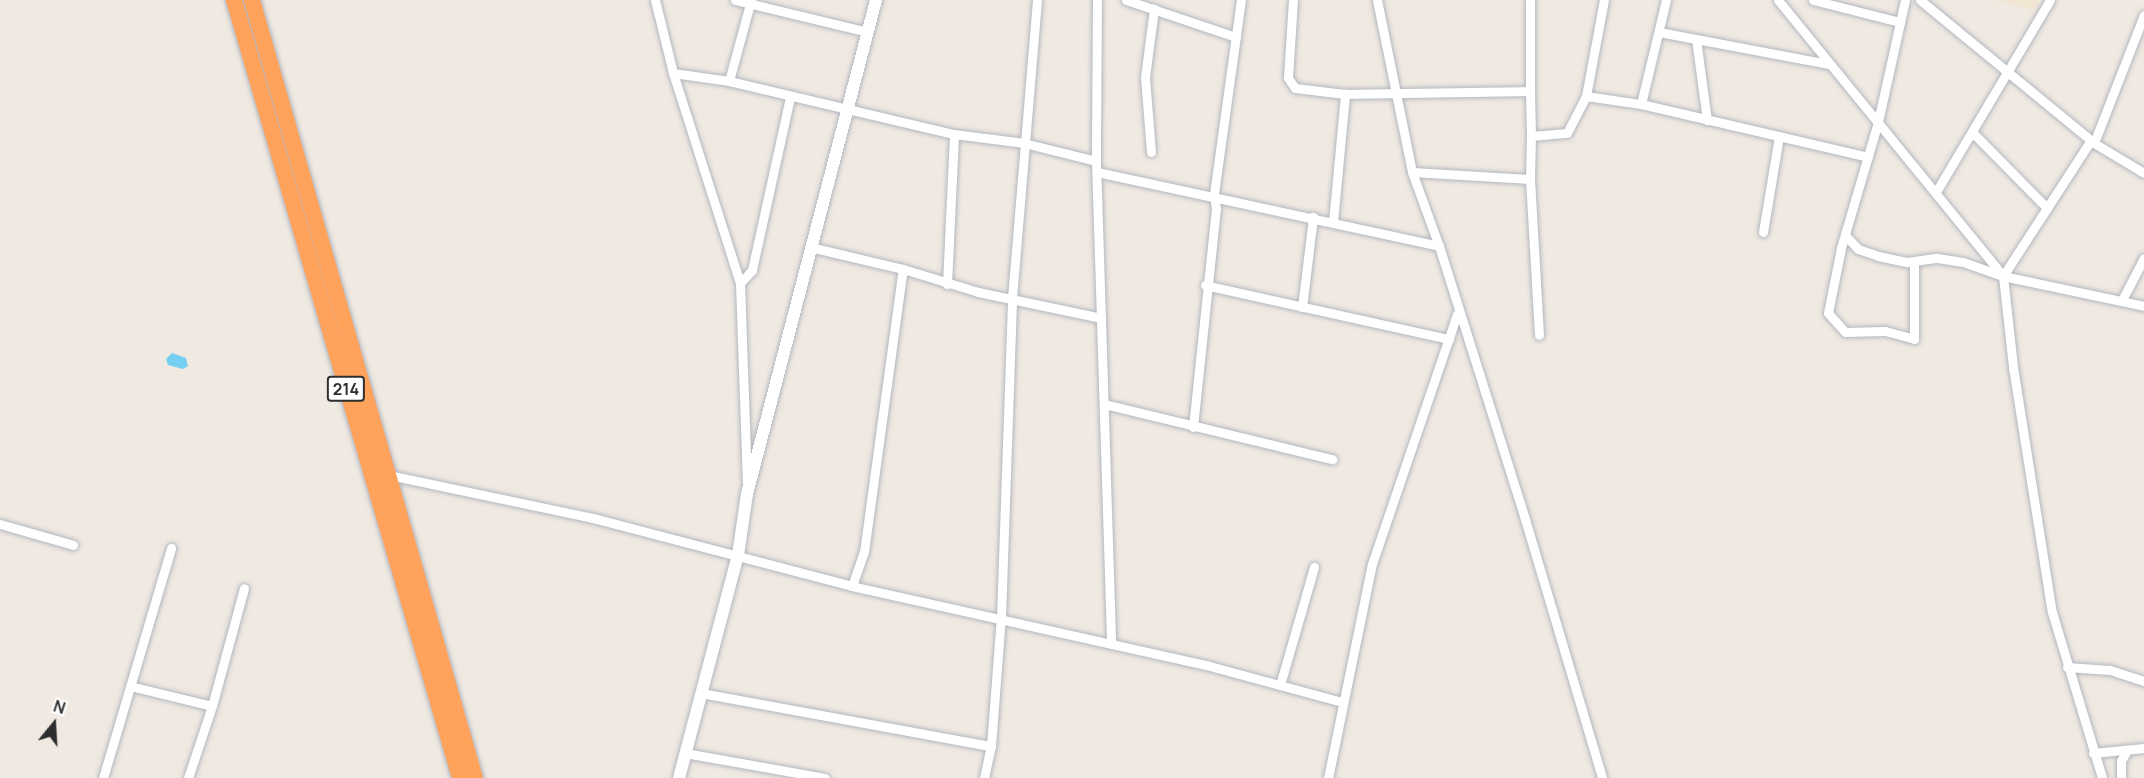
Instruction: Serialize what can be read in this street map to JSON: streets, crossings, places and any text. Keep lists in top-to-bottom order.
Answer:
{
  "streets": {
    "highway": ["214"]
  },
  "north": "top"
}
